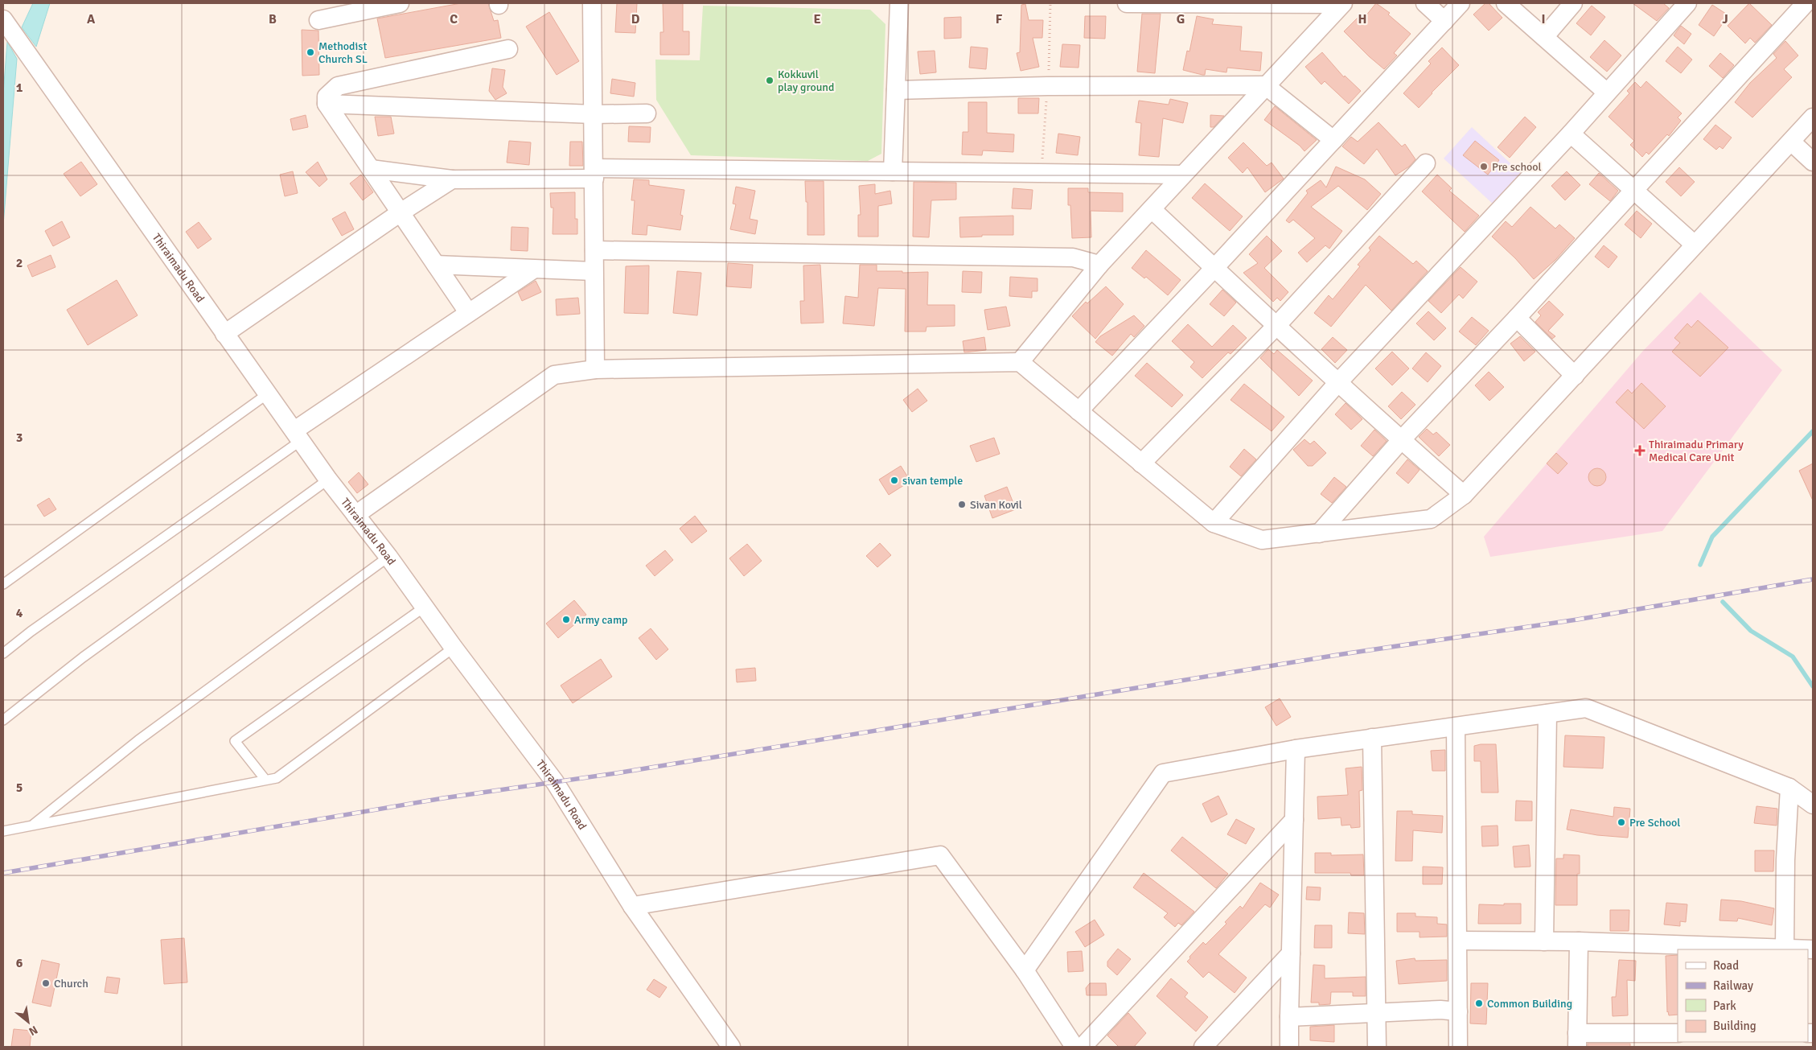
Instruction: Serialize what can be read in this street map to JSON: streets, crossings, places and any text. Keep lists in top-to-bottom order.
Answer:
{
  "streets": {
    "street": ["Thiraimadu Road"]
  },
  "places": {
    "other": [
      "Methodist Church SL",
      "Kokkuvil play ground",
      "Pre school",
      "sivan temple",
      "Sivan Kovil",
      "Army camp",
      "Pre School",
      "Church",
      "Common Building"
    ],
    "health": ["Thiraimadu Primary Medical Care Unit"]
  },
  "legend": [
    "Road",
    "Railway",
    "Park",
    "Building"
  ],
  "north": "bottom right",
  "grid": {
    "columns": [
      "A",
      "B",
      "C",
      "D",
      "E",
      "F",
      "G",
      "H",
      "I",
      "J"
    ],
    "rows": [
      "1",
      "2",
      "3",
      "4",
      "5",
      "6"
    ]
  }
}
